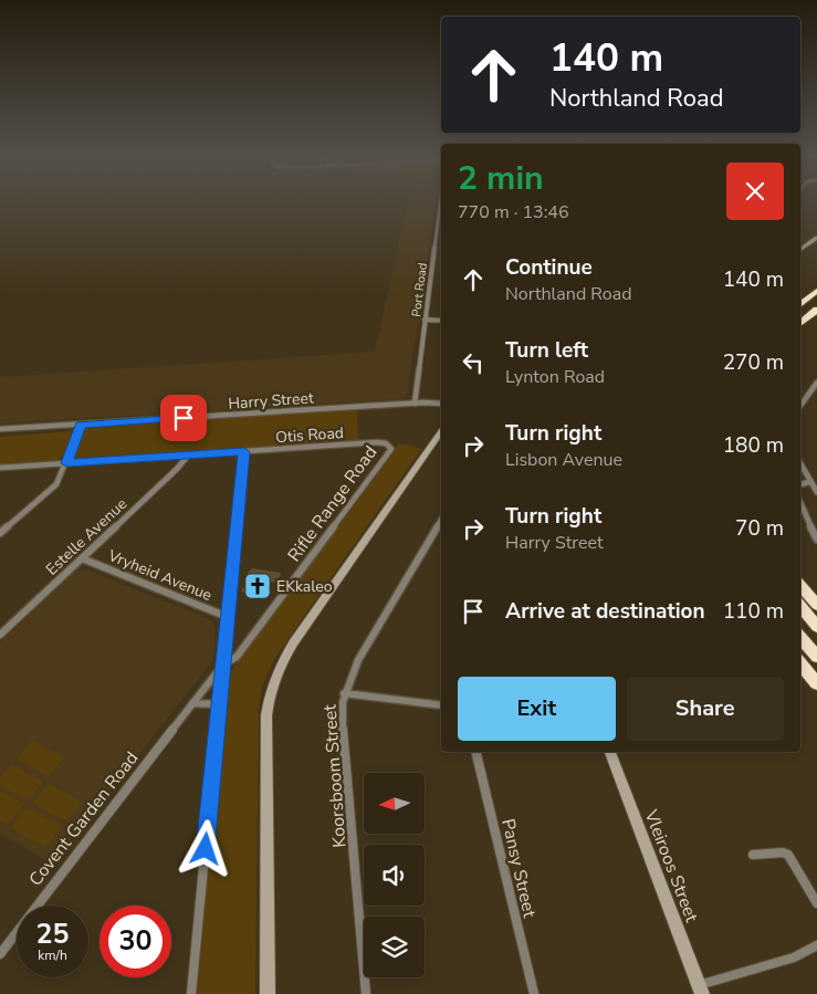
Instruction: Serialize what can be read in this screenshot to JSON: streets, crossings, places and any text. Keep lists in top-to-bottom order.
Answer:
{
  "streets": {
    "main road": ["Vleiroos Street"],
    "street": [
      "Port Road",
      "Harry Street",
      "Otis Road",
      "Rifle Range Road",
      "Estelle Avenue",
      "Vryheid Avenue",
      "Koorsboom Street",
      "Covent Garden Road",
      "Pansy Street"
    ]
  },
  "crossings": [
    ["Port Road", "Harry Street"],
    ["Otis Road", "Rifle Range Road"],
    ["Otis Road", "Estelle Avenue"],
    ["Rifle Range Road", "Covent Garden Road"],
    ["Estelle Avenue", "Vryheid Avenue"]
  ],
  "places": {
    "church": ["EKkaleo"]
  },
  "north": "left",
  "page": {
    "turn": ["140 m", "Northland Road"],
    "heading": ["2 min", "770 m · 13:46"],
    "list": [
      {
        "name": "Continue",
        "note": "Northland Road",
        "value": "140 m"
      },
      {
        "name": "Turn left",
        "note": "Lynton Road",
        "value": "270 m"
      },
      {
        "name": "Turn right",
        "note": "Lisbon Avenue",
        "value": "180 m"
      },
      {
        "name": "Turn right",
        "note": "Harry Street",
        "value": "70 m"
      },
      {
        "name": "Arrive at destination",
        "value": "110 m"
      }
    ],
    "buttons": ["Exit", "Share"],
    "speed": "25 km/h",
    "limit": "30"
  }
}
